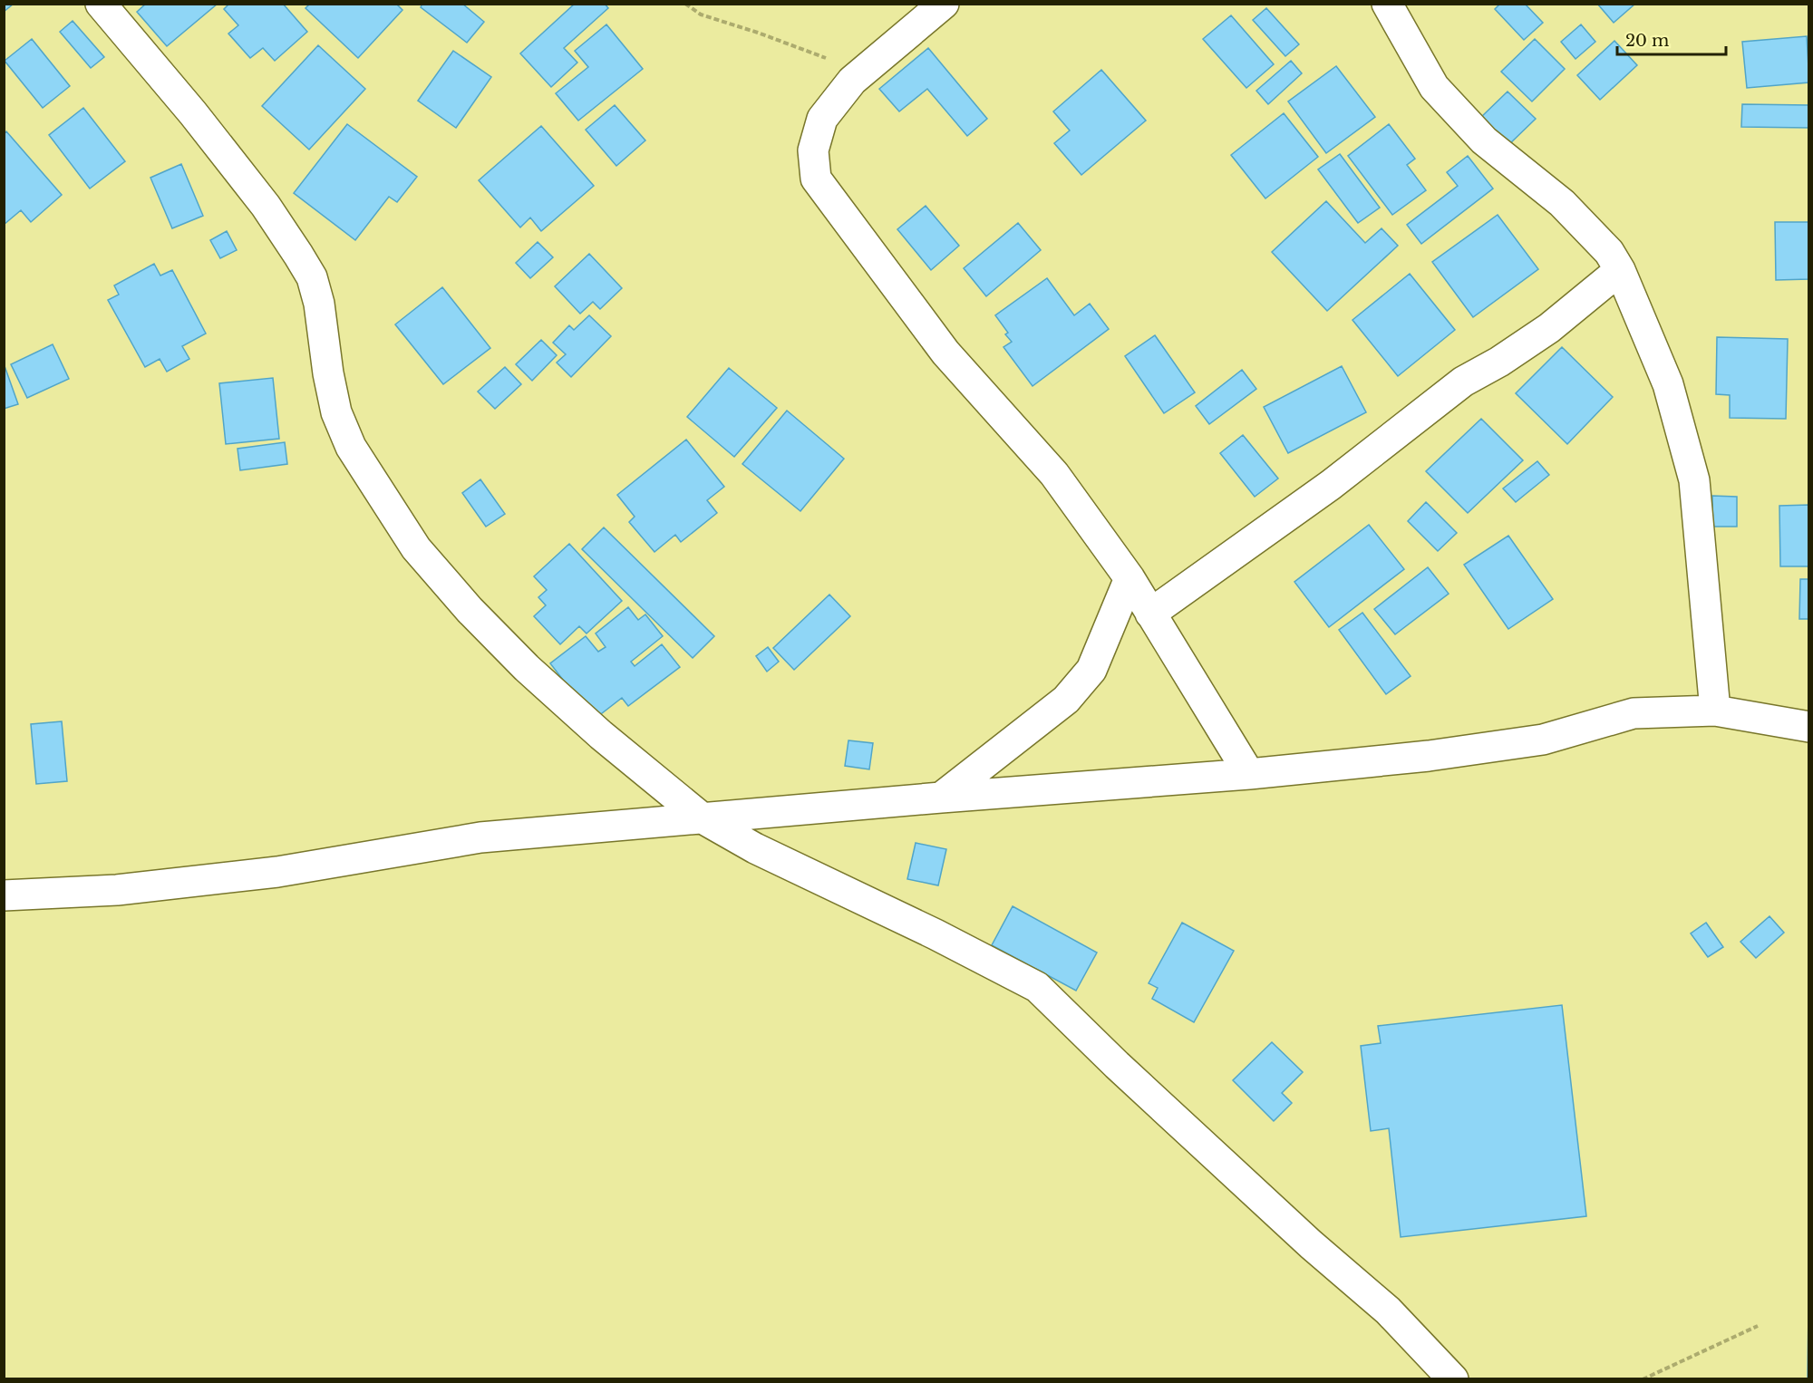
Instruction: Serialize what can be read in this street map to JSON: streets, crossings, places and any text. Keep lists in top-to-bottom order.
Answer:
{
  "scale_bar": "20 m"
}
